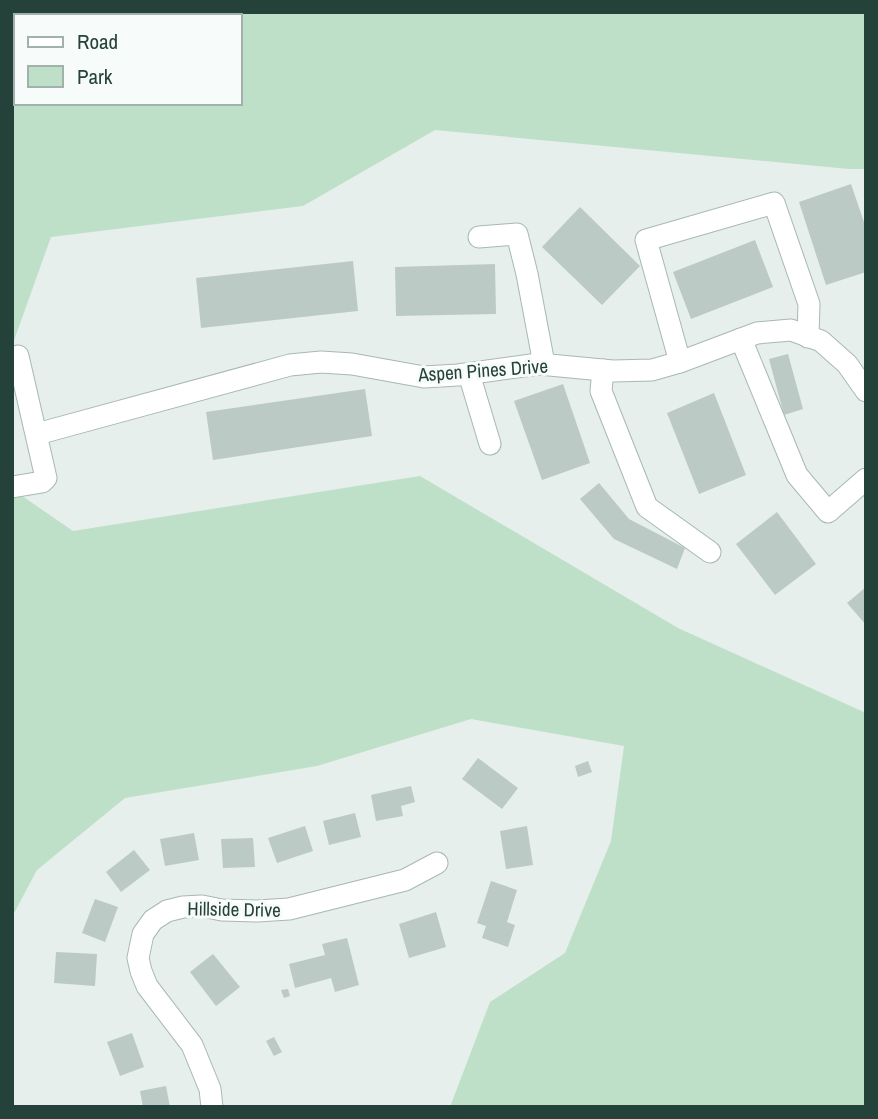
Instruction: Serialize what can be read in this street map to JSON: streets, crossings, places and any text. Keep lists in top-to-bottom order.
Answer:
{
  "streets": {
    "street": ["Aspen Pines Drive", "Hillside Drive"]
  },
  "legend": ["Road", "Park"]
}
